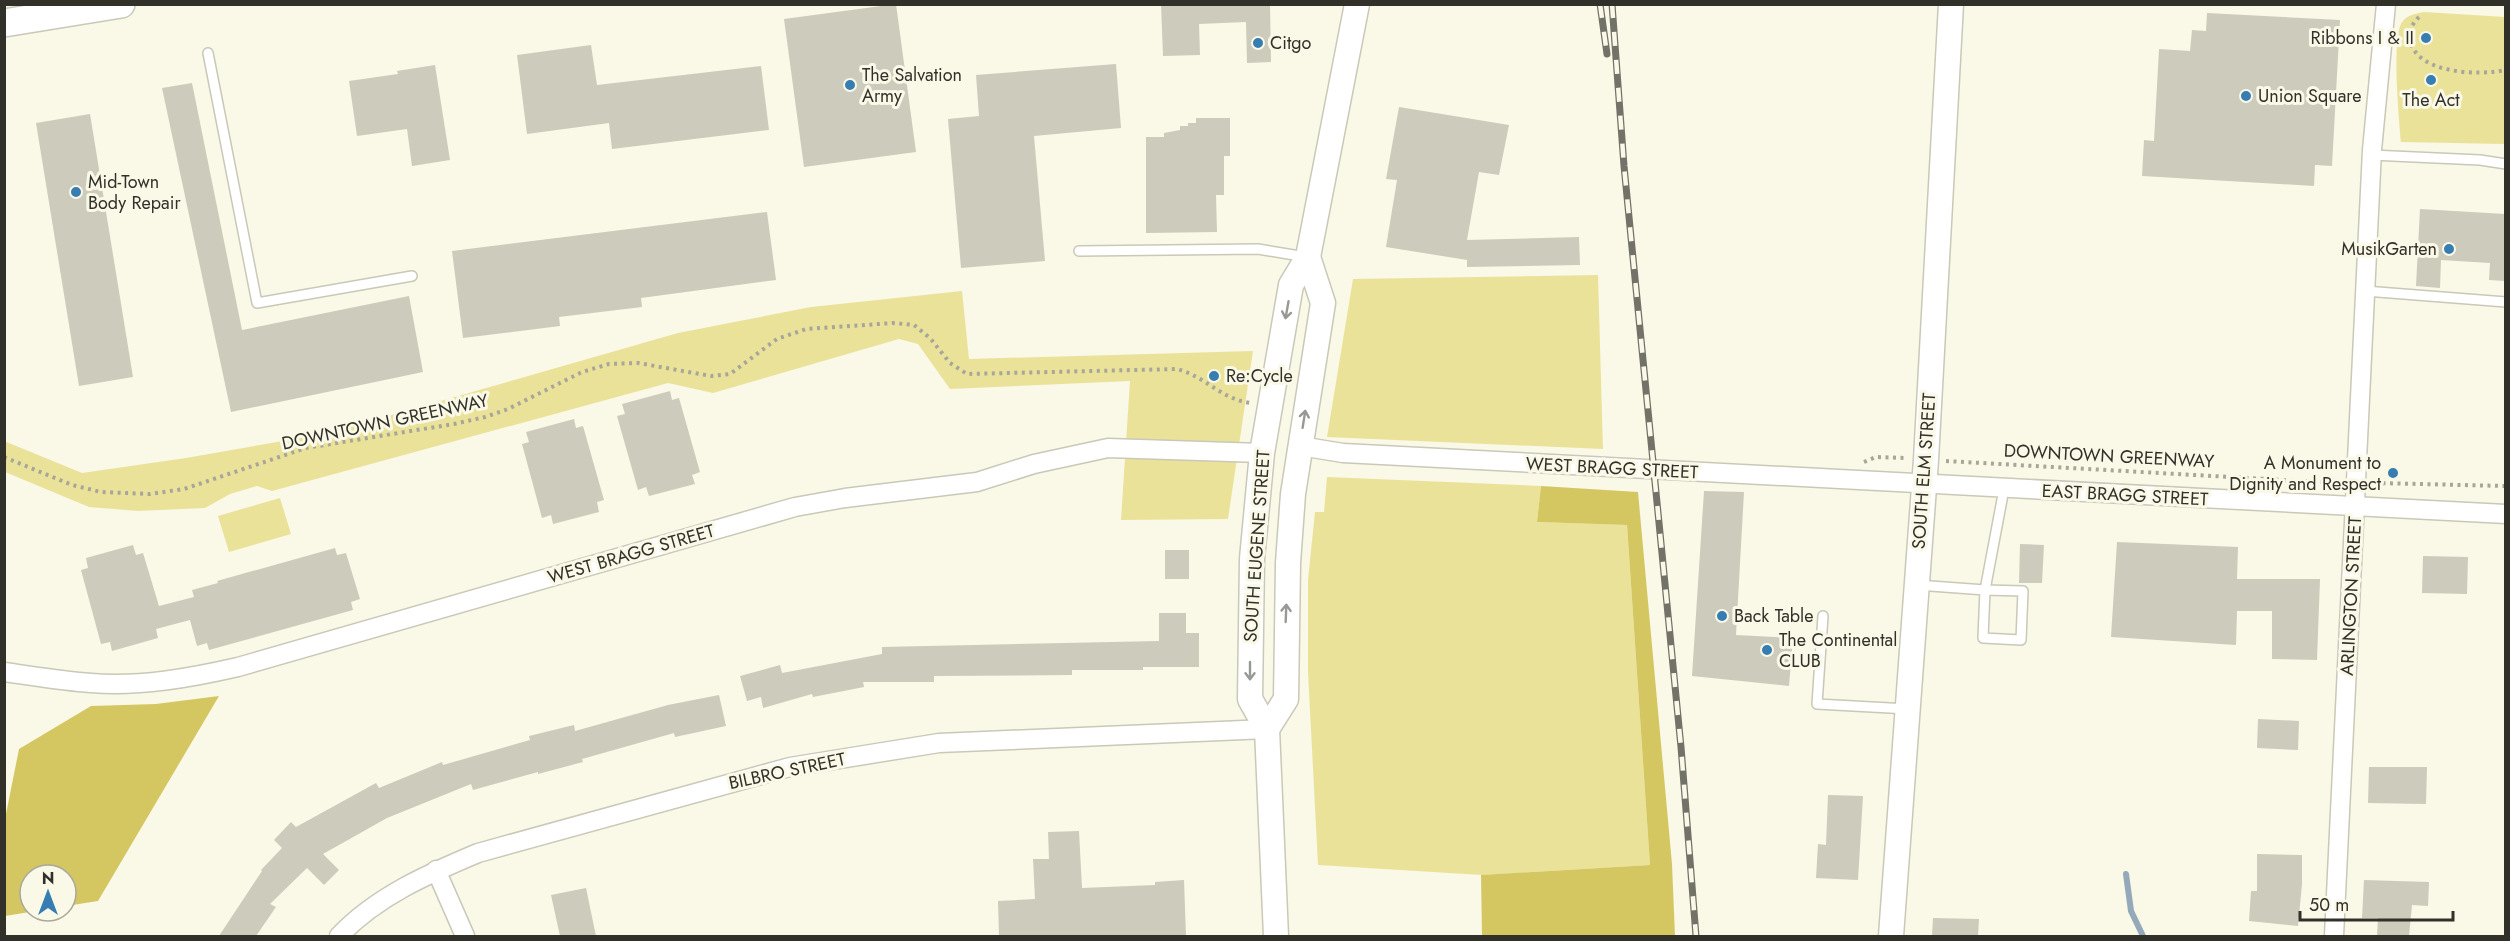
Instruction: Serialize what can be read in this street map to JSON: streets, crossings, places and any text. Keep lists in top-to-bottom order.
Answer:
{
  "streets": {
    "main road": ["SOUTH ELM STREET", "SOUTH EUGENE STREET"],
    "street": [
      "WEST BRAGG STREET",
      "EAST BRAGG STREET",
      "ARLINGTON STREET",
      "BILBRO STREET"
    ],
    "path": ["DOWNTOWN GREENWAY"]
  },
  "crossings": [
    ["DOWNTOWN GREENWAY", "WEST BRAGG STREET"],
    ["DOWNTOWN GREENWAY", "SOUTH ELM STREET"],
    ["DOWNTOWN GREENWAY", "SOUTH EUGENE STREET"],
    ["DOWNTOWN GREENWAY", "ARLINGTON STREET"],
    ["WEST BRAGG STREET", "SOUTH ELM STREET"],
    ["WEST BRAGG STREET", "EAST BRAGG STREET"],
    ["WEST BRAGG STREET", "SOUTH EUGENE STREET"],
    ["SOUTH ELM STREET", "EAST BRAGG STREET"],
    ["EAST BRAGG STREET", "ARLINGTON STREET"],
    ["SOUTH EUGENE STREET", "BILBRO STREET"]
  ],
  "places": [
    "Ribbons I & II",
    "Citgo",
    "The Act",
    "The Salvation Army",
    "Union Square",
    "Mid-Town Body Repair",
    "MusikGarten",
    "Re:Cycle",
    "A Monument to Dignity and Respect",
    "Back Table",
    "The Continental CLUB"
  ],
  "scale_bar": "50 m",
  "north": "top"
}
